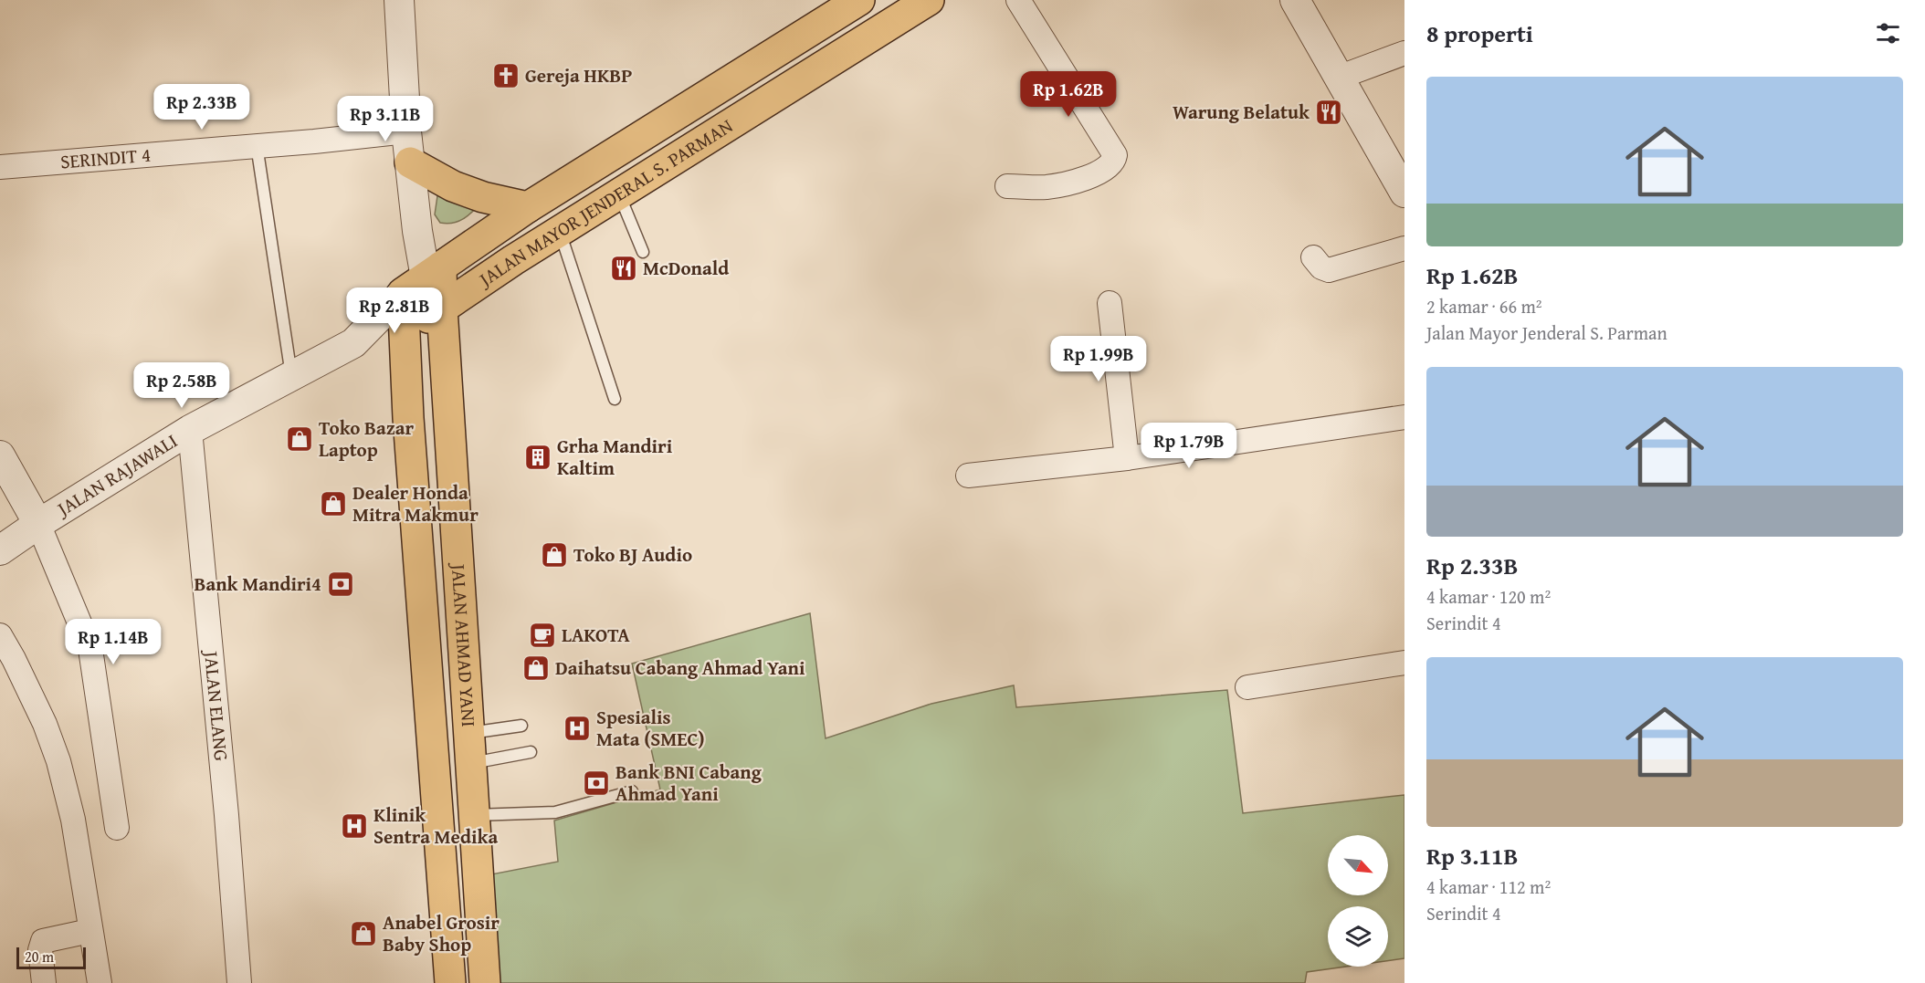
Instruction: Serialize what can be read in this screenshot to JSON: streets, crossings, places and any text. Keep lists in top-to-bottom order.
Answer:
{
  "streets": {
    "main road": ["JALAN MAYOR JENDERAL S. PARMAN", "JALAN AHMAD YANI"],
    "street": ["SERINDIT 4", "JALAN RAJAWALI", "JALAN ELANG"]
  },
  "crossings": [
    ["JALAN MAYOR JENDERAL S. PARMAN", "JALAN RAJAWALI"],
    ["JALAN MAYOR JENDERAL S. PARMAN", "JALAN AHMAD YANI"],
    ["JALAN RAJAWALI", "JALAN ELANG"]
  ],
  "places": {
    "church": ["Gereja HKBP"],
    "restaurant": ["Warung Belatuk", "McDonald"],
    "shop": [
      "Toko Bazar Laptop",
      "Dealer Honda Mitra Makmur",
      "Toko BJ Audio",
      "Daihatsu Cabang Ahmad Yani",
      "Anabel Grosir Baby Shop"
    ],
    "building": ["Grha Mandiri Kaltim"],
    "bank": ["Bank Mandiri4", "Bank BNI Cabang Ahmad Yani"],
    "cafe": ["LAKOTA"],
    "hospital": ["Spesialis Mata (SMEC)", "Klinik Sentra Medika"]
  },
  "scale_bar": "20 m",
  "north": "bottom right",
  "page": {
    "heading": "8 properti",
    "list": [
      {
        "name": "Rp 1.62B",
        "note": "2 kamar · 66 m² · Jalan Mayor Jenderal S. Parman"
      },
      {
        "name": "Rp 2.33B",
        "note": "4 kamar · 120 m² · Serindit 4"
      },
      {
        "name": "Rp 3.11B",
        "note": "4 kamar · 112 m² · Serindit 4"
      }
    ],
    "price": [
      "Rp 1.62B",
      "Rp 2.33B",
      "Rp 3.11B",
      "Rp 2.81B",
      "Rp 1.99B",
      "Rp 2.58B",
      "Rp 1.79B",
      "Rp 1.14B"
    ],
    "scale": "20 m"
  }
}
